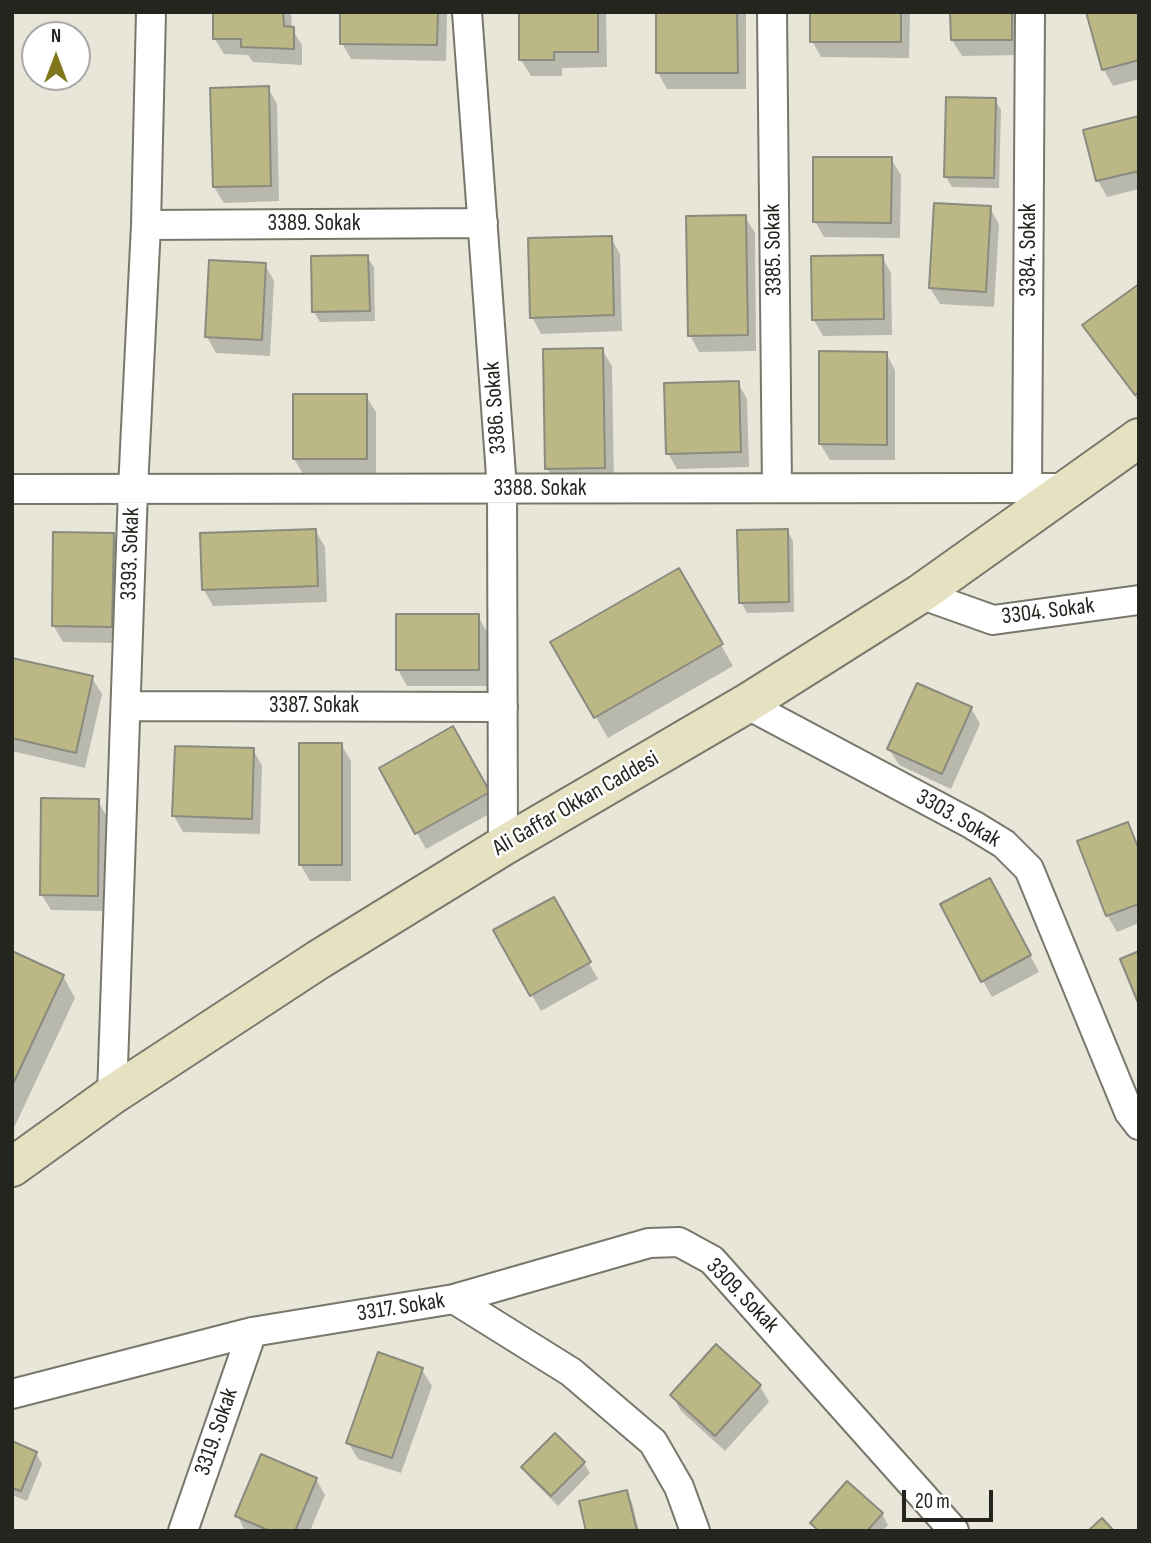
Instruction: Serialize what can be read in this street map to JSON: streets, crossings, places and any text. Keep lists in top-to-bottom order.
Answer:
{
  "streets": {
    "street": [
      "3389. Sokak",
      "3385. Sokak",
      "3384. Sokak",
      "3386. Sokak",
      "3388. Sokak",
      "3393. Sokak",
      "3304. Sokak",
      "3387. Sokak",
      "Ali Gaffar Okkan Caddesi",
      "3303. Sokak",
      "3309. Sokak",
      "3317. Sokak",
      "3319. Sokak"
    ]
  },
  "crossings": [
    ["3389. Sokak", "3386. Sokak"],
    ["3389. Sokak", "3393. Sokak"],
    ["3385. Sokak", "3388. Sokak"],
    ["3384. Sokak", "3388. Sokak"],
    ["3386. Sokak", "3388. Sokak"],
    ["3386. Sokak", "3387. Sokak"],
    ["3386. Sokak", "Ali Gaffar Okkan Caddesi"],
    ["3388. Sokak", "3393. Sokak"],
    ["3388. Sokak", "Ali Gaffar Okkan Caddesi"],
    ["3393. Sokak", "3387. Sokak"],
    ["3393. Sokak", "Ali Gaffar Okkan Caddesi"],
    ["3304. Sokak", "Ali Gaffar Okkan Caddesi"],
    ["Ali Gaffar Okkan Caddesi", "3303. Sokak"],
    ["3309. Sokak", "3317. Sokak"],
    ["3317. Sokak", "3319. Sokak"]
  ],
  "scale_bar": "20 m",
  "north": "top"
}
